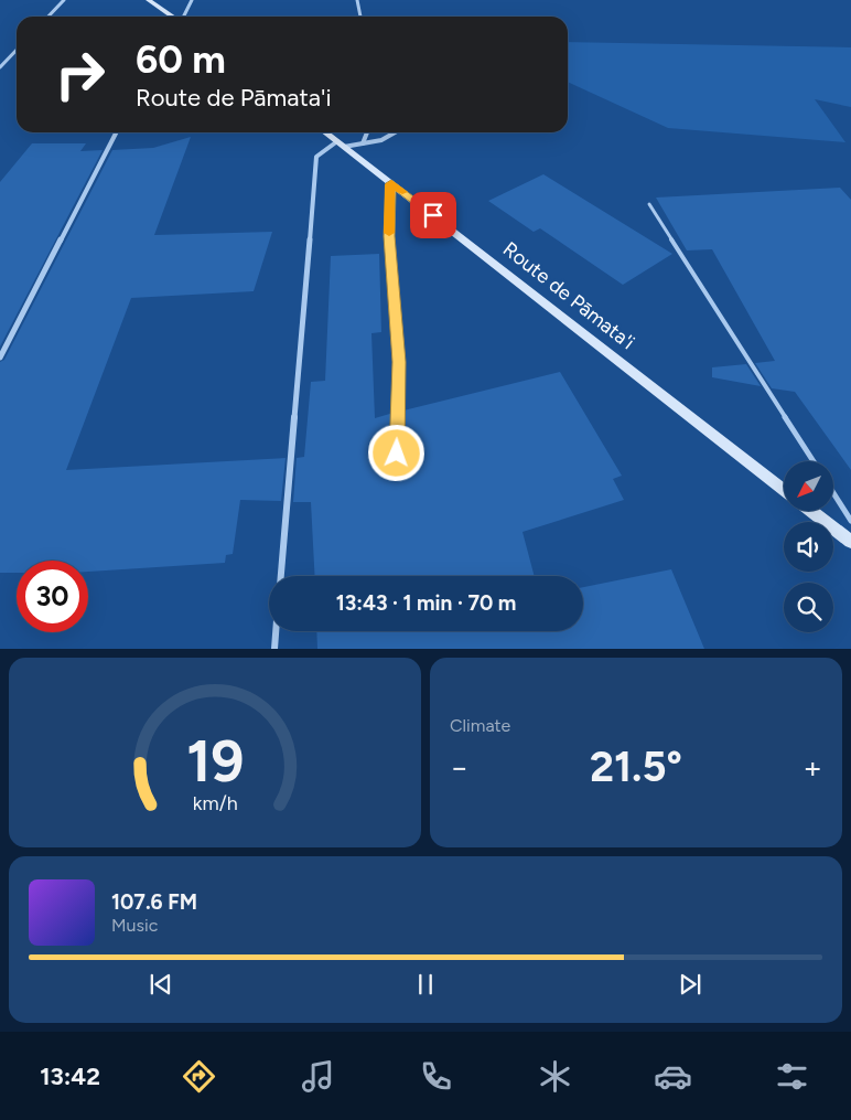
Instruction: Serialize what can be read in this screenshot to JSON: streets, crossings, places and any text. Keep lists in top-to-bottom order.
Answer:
{
  "streets": {
    "main road": ["Route de Pāmata'i"]
  },
  "north": "bottom left",
  "page": {
    "turn": ["60 m", "Route de Pāmata'i"],
    "limit": "30",
    "trip": "13:43 · 1 min · 70 m",
    "tile": "Climate",
    "heat": ["−", "21.5°", "+"],
    "song": ["107.6 FM", "Music"],
    "tabs": "13:42",
    "gauge": ["19", "km/h"]
  }
}
